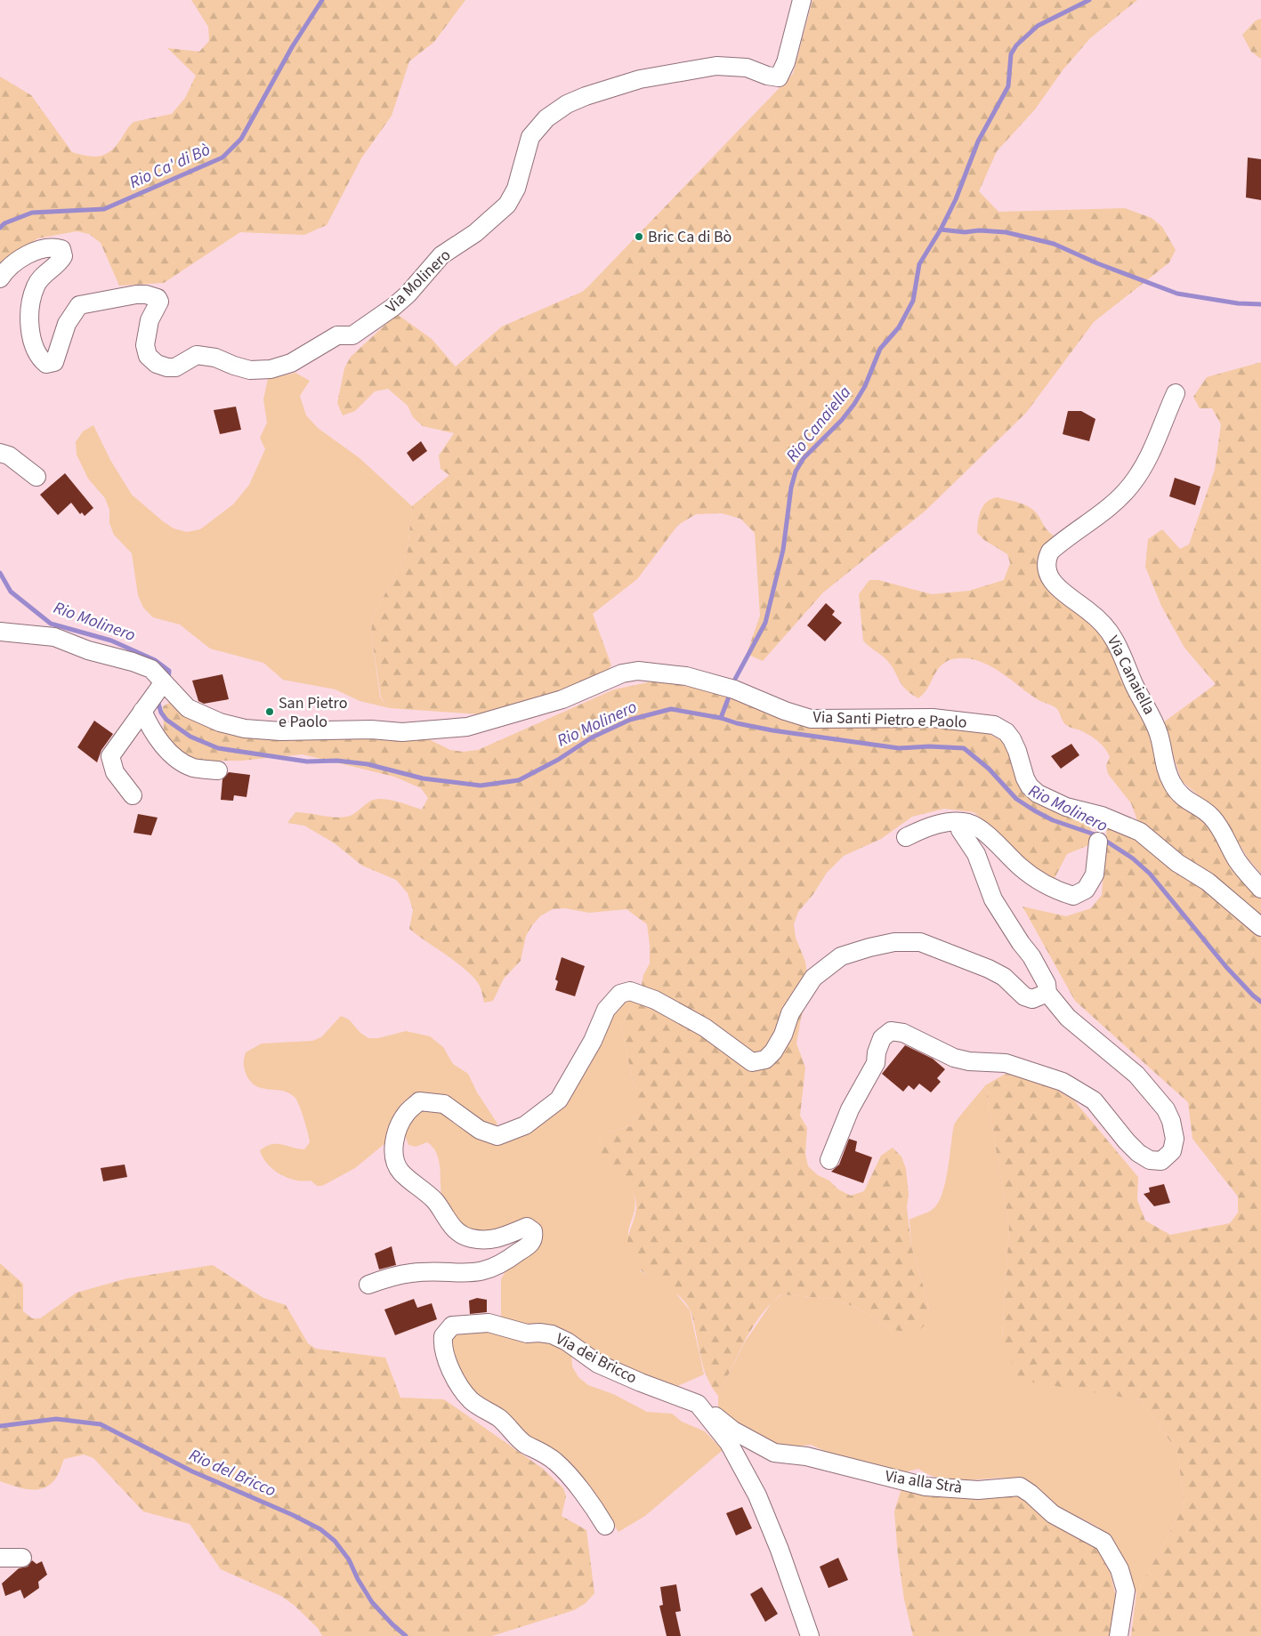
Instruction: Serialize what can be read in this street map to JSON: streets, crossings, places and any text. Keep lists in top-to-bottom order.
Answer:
{
  "streets": {
    "street": [
      "Via Molinero",
      "Via Canaiella",
      "Via Santi Pietro e Paolo",
      "Via dei Bricco",
      "Via alla Strà"
    ]
  },
  "crossings": [
    ["Via dei Bricco", "Via alla Strà"]
  ],
  "water": [
    "Rio Ca' di Bò",
    "Rio Canaiella",
    "Rio Molinero",
    "Rio del Bricco"
  ],
  "places": ["Bric Ca di Bò", "San Pietro e Paolo"]
}
